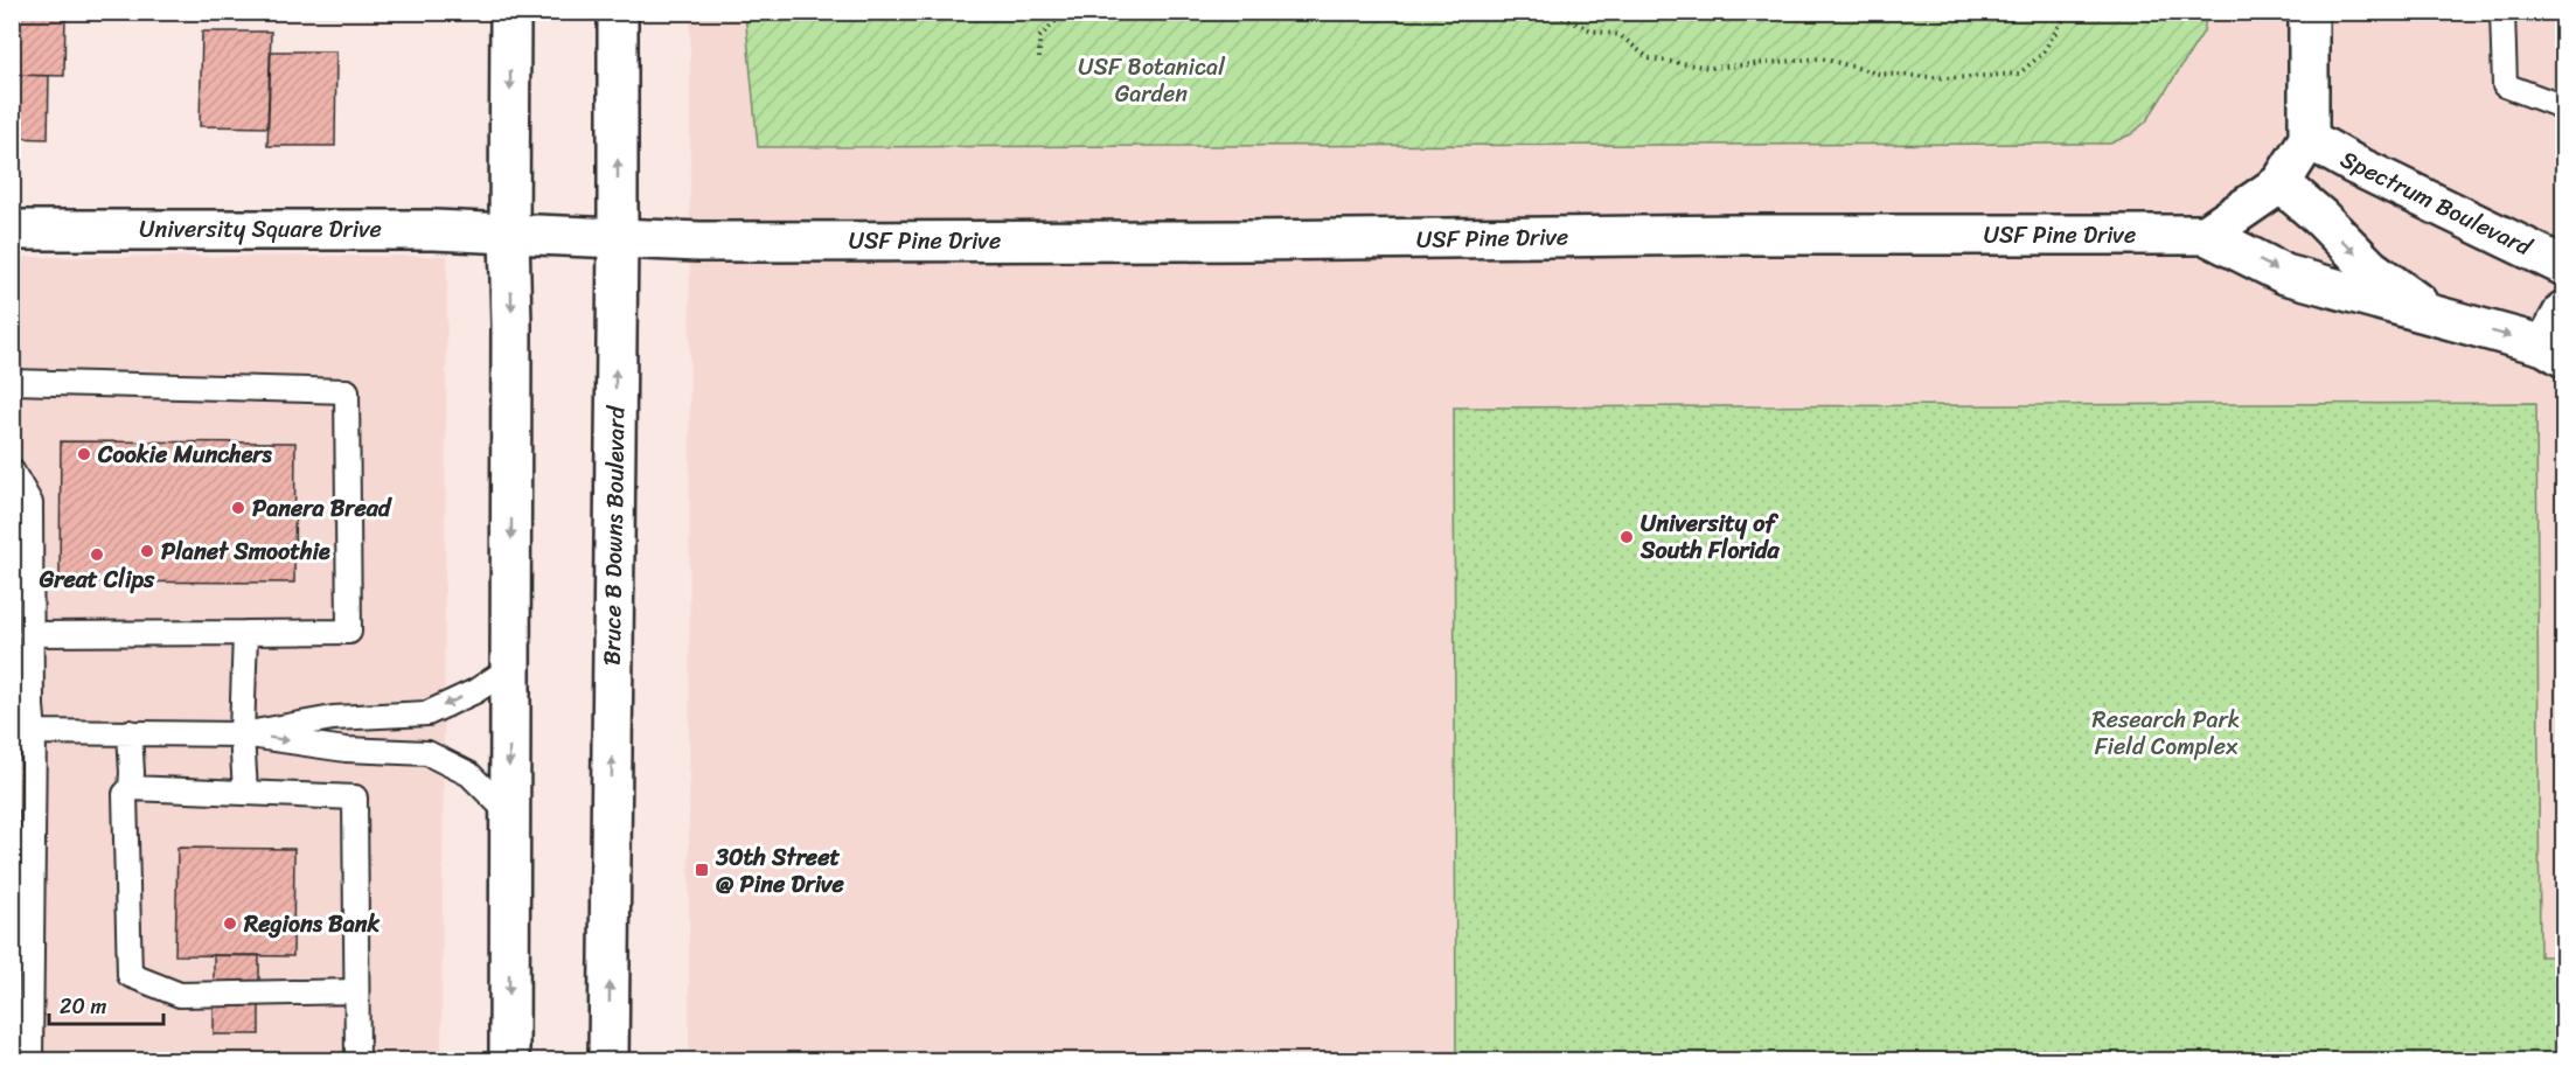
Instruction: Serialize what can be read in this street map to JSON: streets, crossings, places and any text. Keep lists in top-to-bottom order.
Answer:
{
  "streets": {
    "street": [
      "Spectrum Boulevard",
      "University Square Drive",
      "USF Pine Drive",
      "Bruce B Downs Boulevard"
    ]
  },
  "crossings": [
    ["University Square Drive", "USF Pine Drive"],
    ["USF Pine Drive", "Bruce B Downs Boulevard"]
  ],
  "parks": ["USF Botanical Garden", "Research Park Field Complex"],
  "places": {
    "other": [
      "Cookie Munchers",
      "Panera Bread",
      "University of South Florida",
      "Planet Smoothie",
      "Great Clips",
      "Regions Bank"
    ],
    "transit": ["30th Street @ Pine Drive"]
  },
  "scale_bar": "20 m"
}
